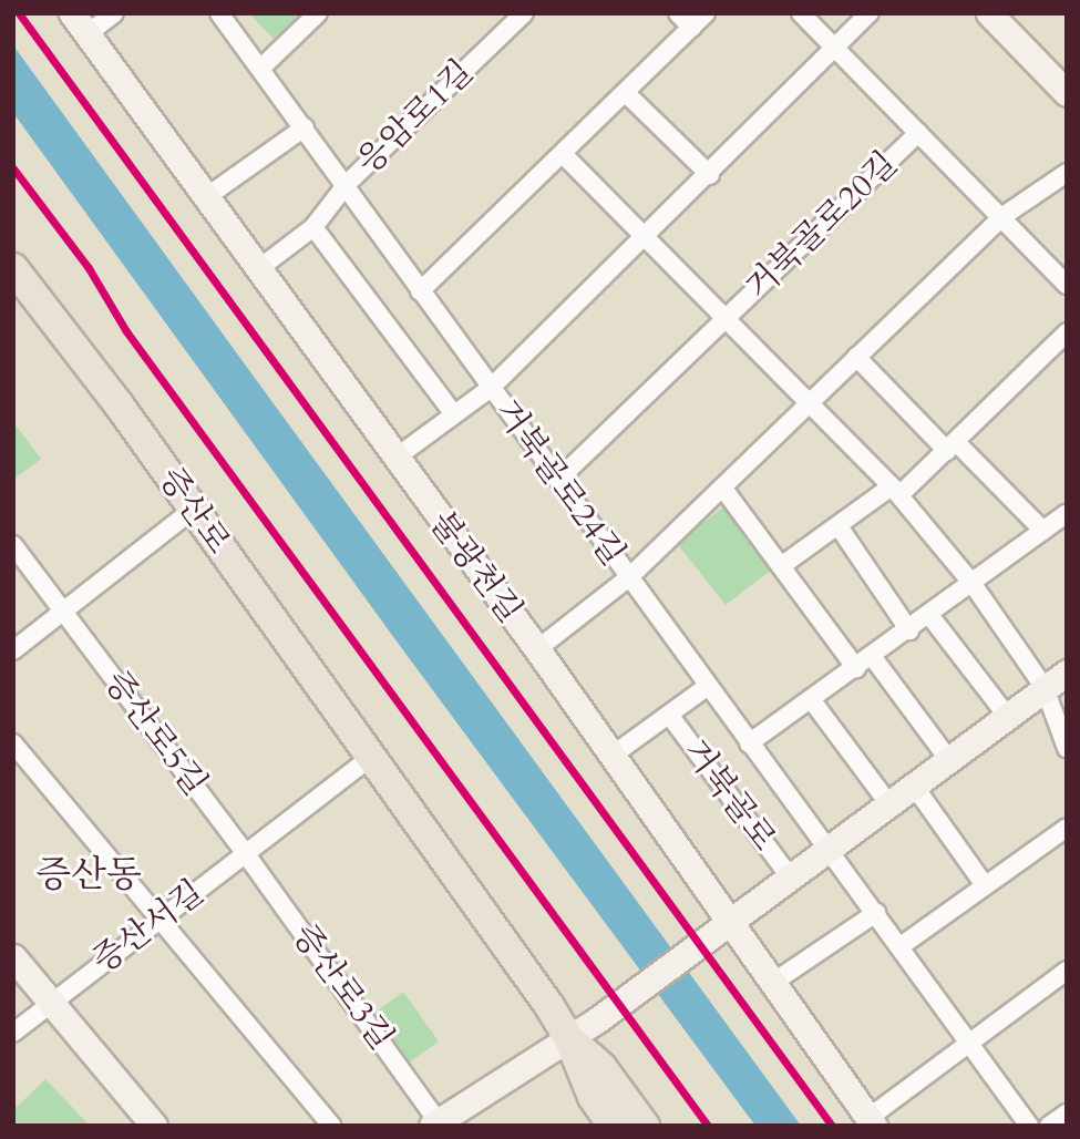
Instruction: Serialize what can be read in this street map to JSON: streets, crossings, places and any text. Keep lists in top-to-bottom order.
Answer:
{
  "streets": {
    "main road": ["증산로"],
    "street": [
      "응암로1길",
      "거북골로20길",
      "거북골로24길",
      "불광천길",
      "증산로5길",
      "거북골로",
      "증산서길",
      "증산로3길"
    ]
  },
  "crossings": [
    ["응암로1길", "거북골로24길"],
    ["응암로1길", "불광천길"],
    ["거북골로20길", "거북골로24길"],
    ["거북골로24길", "불광천길"],
    ["거북골로24길", "거북골로"],
    ["증산로", "거북골로"],
    ["증산로", "증산로3길"],
    ["불광천길", "거북골로"],
    ["증산로5길", "증산서길"],
    ["증산로5길", "증산로3길"],
    ["거북골로", "증산로3길"],
    ["증산서길", "증산로3길"]
  ],
  "districts": ["증산동"]
}
